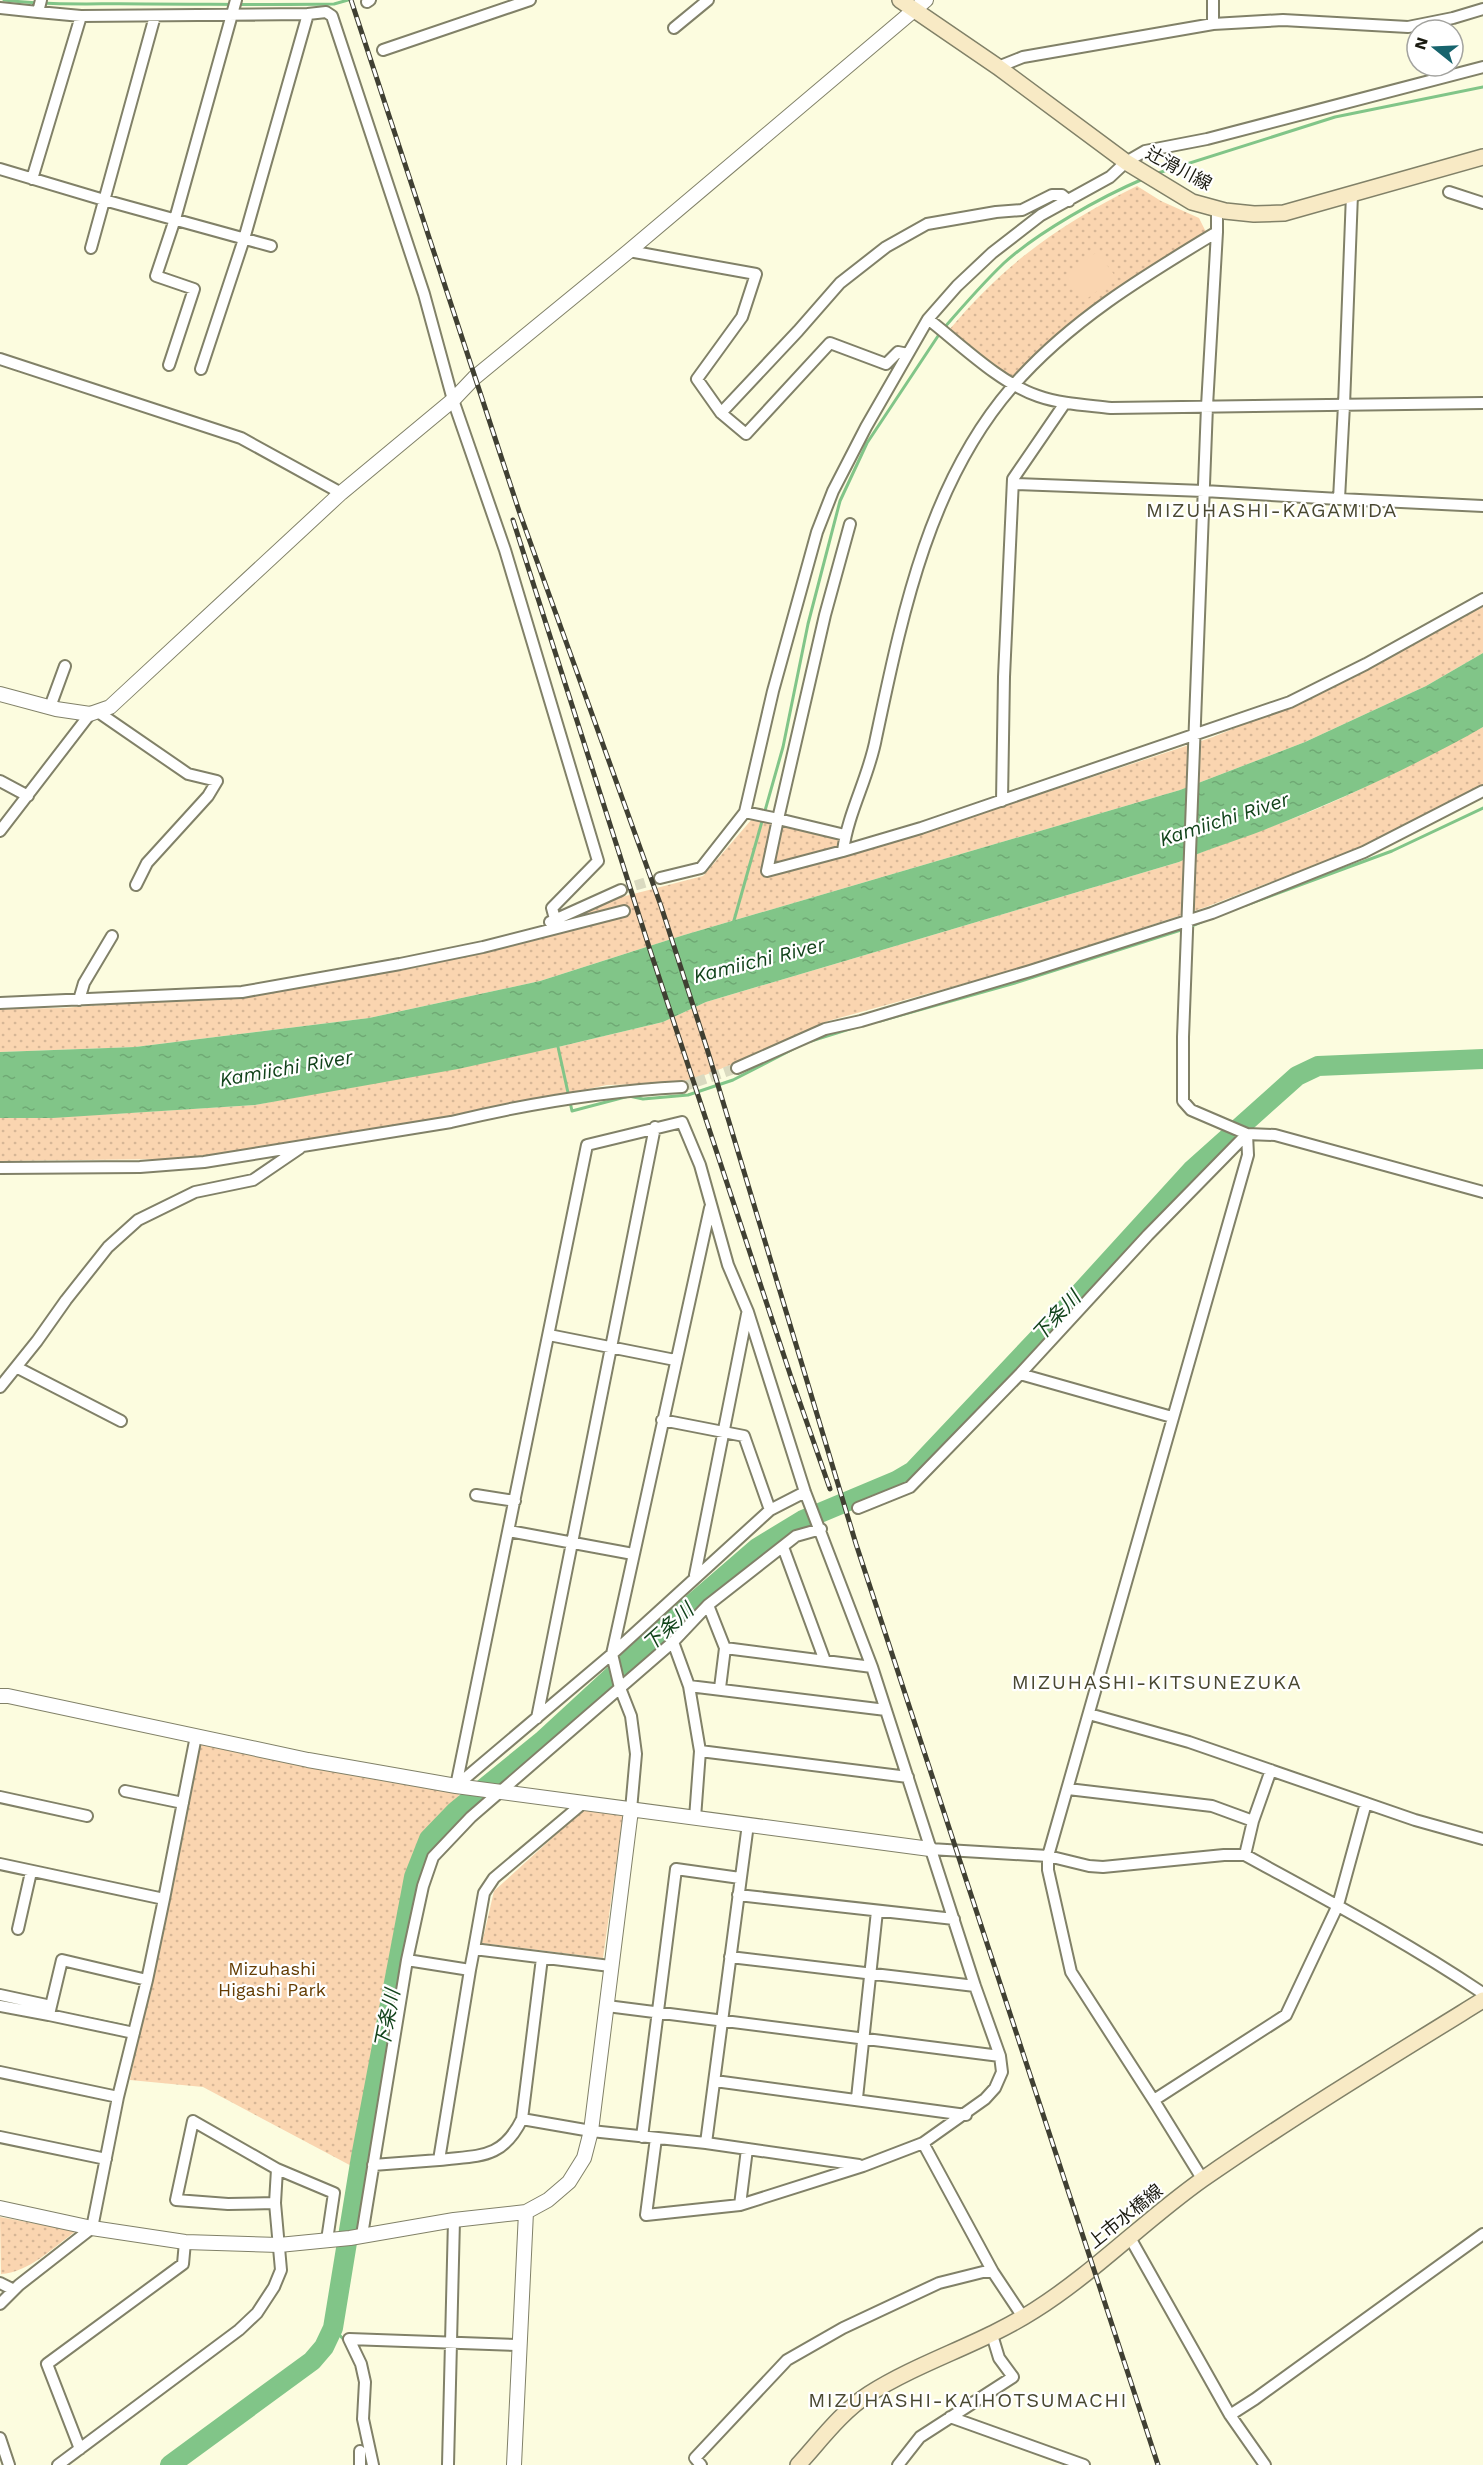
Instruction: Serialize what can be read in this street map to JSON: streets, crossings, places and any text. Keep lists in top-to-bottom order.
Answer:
{
  "streets": {
    "main road": ["辻滑川線", "上市水橋線"]
  },
  "districts": ["MIZUHASHI-KAGAMIDA", "MIZUHASHI-KITSUNEZUKA", "MIZUHASHI-KAIHOTSUMACHI"],
  "water": ["Kamiichi River", "下条川"],
  "parks": ["Mizuhashi Higashi Park"],
  "north": "left"
}
